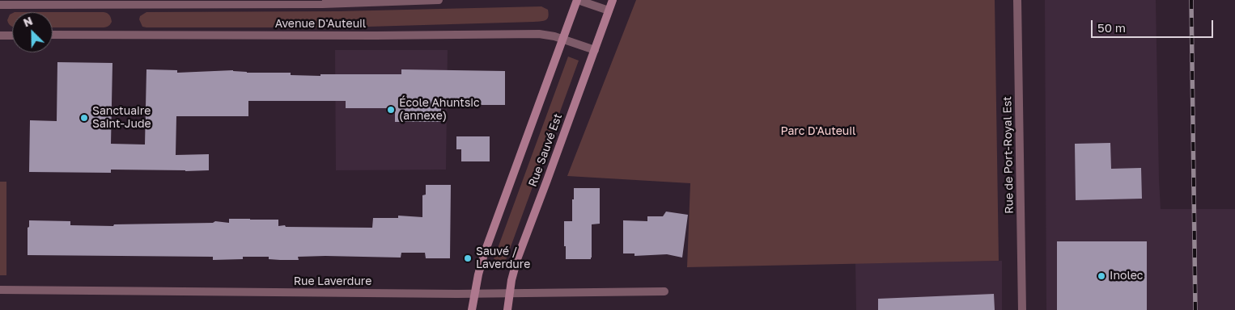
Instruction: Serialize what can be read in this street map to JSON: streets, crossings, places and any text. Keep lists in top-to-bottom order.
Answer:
{
  "streets": {
    "main road": ["Rue Sauvé Est"],
    "street": ["Avenue D'Auteuil", "Rue de Port-Royal Est", "Rue Laverdure"]
  },
  "crossings": [
    ["Avenue D'Auteuil", "Rue Sauvé Est"],
    ["Rue Sauvé Est", "Rue Laverdure"]
  ],
  "parks": ["Parc D'Auteuil"],
  "places": [
    "École Ahuntsic (annexe)",
    "Sanctuaire Saint-Jude",
    "Sauvé / Laverdure",
    "Inolec"
  ],
  "scale_bar": "50 m",
  "north": "top left"
}
